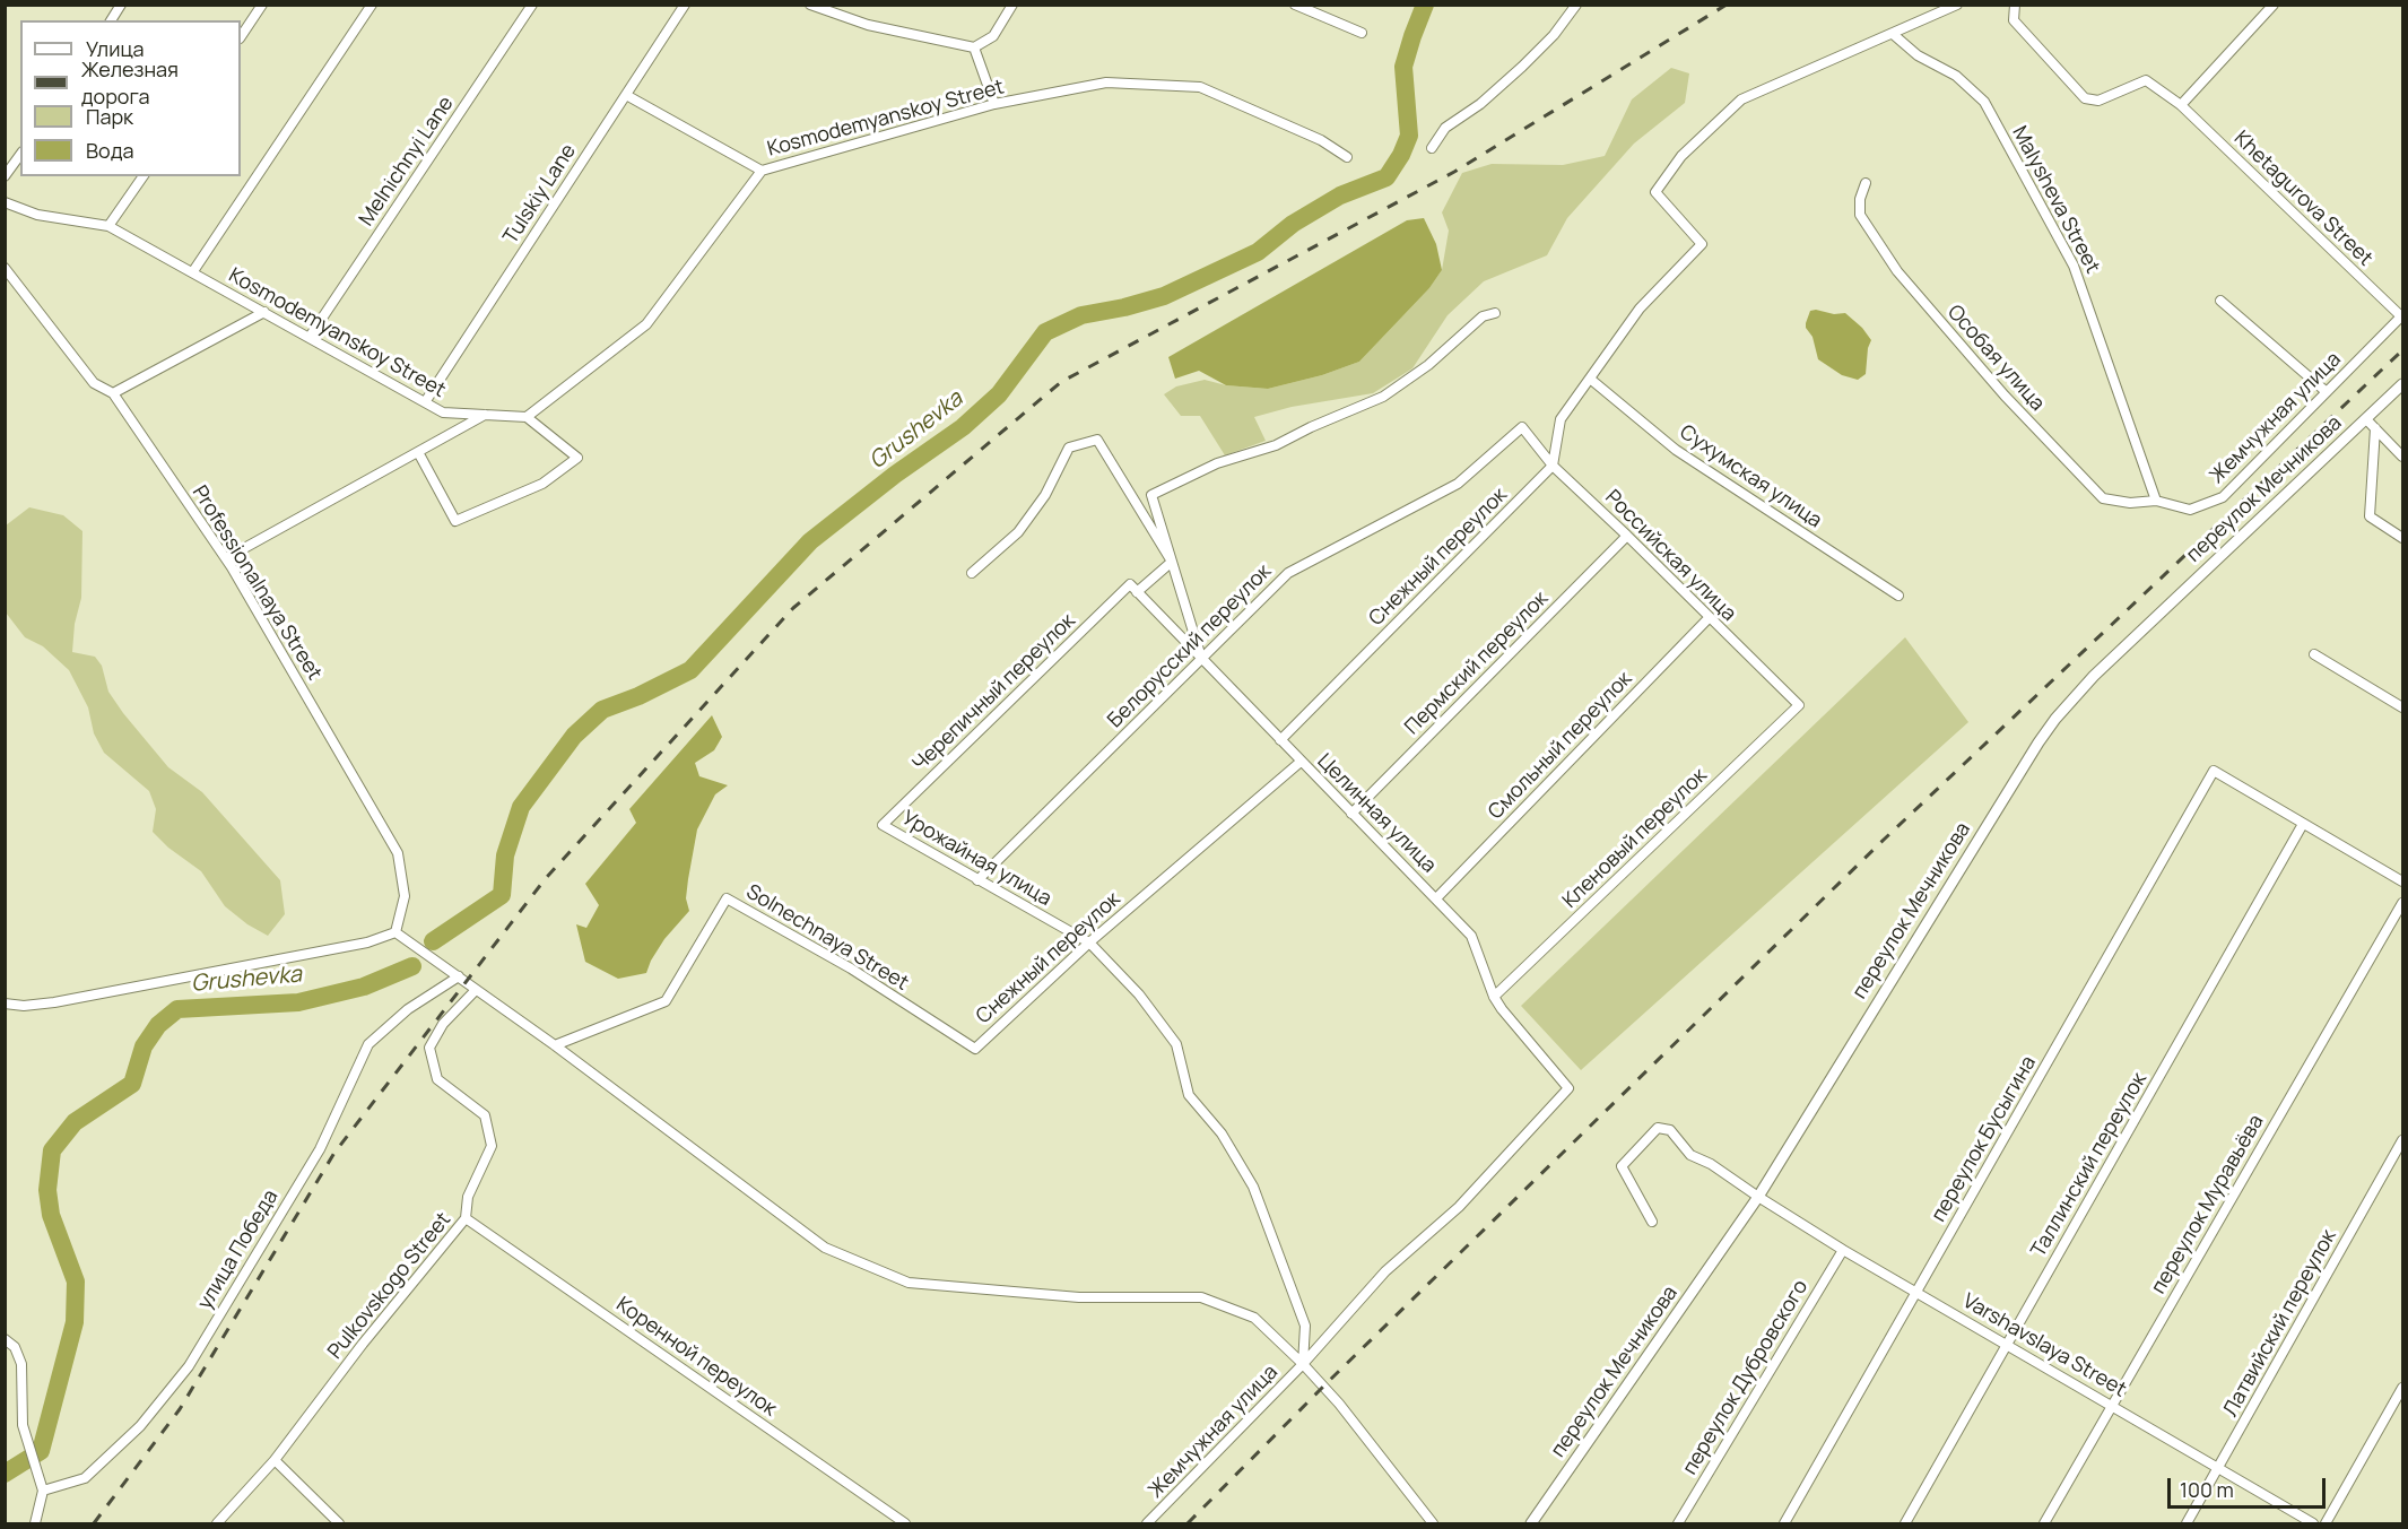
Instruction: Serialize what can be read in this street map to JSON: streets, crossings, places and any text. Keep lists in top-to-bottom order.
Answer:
{
  "streets": {
    "street": [
      "Kosmodemyanskoy Street",
      "Melnichnyi Lane",
      "Tulskiy Lane",
      "Khetagurova Street",
      "Malysheva Street",
      "Особая улица",
      "Жемчужная улица",
      "Сухумская улица",
      "переулок Мечникова",
      "Российская улица",
      "Снежный переулок",
      "Professionalnaya Street",
      "Белорусский переулок",
      "Пермский переулок",
      "Черепичный переулок",
      "Смольный переулок",
      "Целинная улица",
      "Кленовый переулок",
      "Урожайная улица",
      "Solnechnaya Street",
      "переулок Бусыгина",
      "Таллинский переулок",
      "переулок Муравьёва",
      "улица Победа",
      "Pulkovskogo Street",
      "Латвийский переулок",
      "Varshavslaya Street",
      "Коренной переулок",
      "переулок Дубровского"
    ]
  },
  "crossings": [
    ["Kosmodemyanskoy Street", "Melnichnyi Lane"],
    ["Kosmodemyanskoy Street", "Tulskiy Lane"],
    ["Khetagurova Street", "Жемчужная улица"],
    ["Malysheva Street", "Особая улица"],
    ["Malysheva Street", "Жемчужная улица"],
    ["Особая улица", "Жемчужная улица"],
    ["Жемчужная улица", "Целинная улица"],
    ["Жемчужная улица", "Урожайная улица"],
    ["переулок Мечникова", "Varshavslaya Street"],
    ["Российская улица", "Снежный переулок"],
    ["Российская улица", "Белорусский переулок"],
    ["Российская улица", "Пермский переулок"],
    ["Российская улица", "Смольный переулок"],
    ["Российская улица", "Кленовый переулок"],
    ["Снежный переулок", "Целинная улица"],
    ["Снежный переулок", "Урожайная улица"],
    ["Снежный переулок", "Solnechnaya Street"],
    ["Белорусский переулок", "Целинная улица"],
    ["Белорусский переулок", "Урожайная улица"],
    ["Пермский переулок", "Целинная улица"],
    ["Черепичный переулок", "Целинная улица"],
    ["Черепичный переулок", "Урожайная улица"],
    ["Смольный переулок", "Целинная улица"],
    ["Целинная улица", "Кленовый переулок"],
    ["Целинная улица", "Урожайная улица"],
    ["переулок Бусыгина", "Таллинский переулок"],
    ["переулок Бусыгина", "Varshavslaya Street"],
    ["Таллинский переулок", "Varshavslaya Street"],
    ["переулок Муравьёва", "Varshavslaya Street"],
    ["Pulkovskogo Street", "Коренной переулок"],
    ["Латвийский переулок", "Varshavslaya Street"],
    ["Varshavslaya Street", "переулок Дубровского"]
  ],
  "water": ["Grushevka"],
  "legend": [
    "Улица",
    "Железная дорога",
    "Парк",
    "Вода"
  ],
  "scale_bar": "100 m"
}
